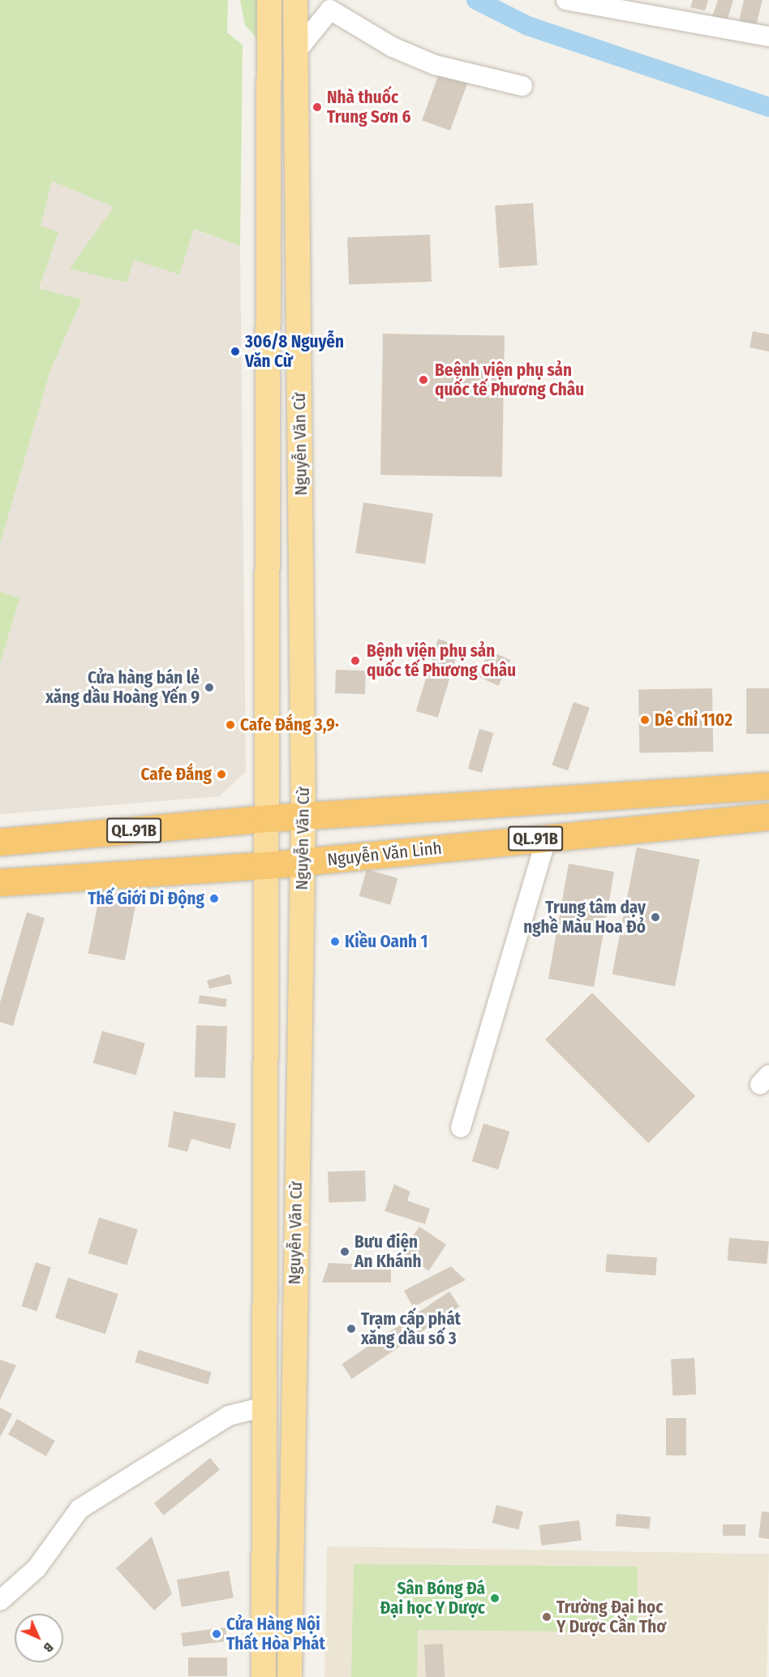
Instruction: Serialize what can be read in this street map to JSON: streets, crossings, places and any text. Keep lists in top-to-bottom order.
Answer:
{
  "streets": {
    "highway": ["QL.91B", "Nguyễn Văn Linh"],
    "main road": ["Nguyễn Văn Cừ"]
  },
  "crossings": [
    ["Nguyễn Văn Cừ", "QL.91B"],
    ["Nguyễn Văn Cừ", "Nguyễn Văn Linh"]
  ],
  "places": [
    "Nhà thuốc Trung Sơn 6",
    "306/8 Nguyễn Văn Cừ",
    "Beệnh viện phụ sản quốc tế Phương Châu",
    "Bệnh viện phụ sản quốc tế Phương Châu",
    "Cửa hàng bán lẻ xăng dầu Hoàng Yến 9",
    "Dê chỉ 1102",
    "Cafe Đắng 3,9·",
    "Cafe Đắng",
    "Thế Giới Di Động",
    "Trung tâm dạy nghề Màu Hoa Đỏ",
    "Kiều Oanh 1",
    "Bưu điện An Khánh",
    "Trạm cấp phát xăng dầu số 3",
    "Sân Bóng Đá Đại học Y Dược",
    "Trường Đại học Y Dược Cần Thơ",
    "Cửa Hàng Nội Thất Hòa Phát"
  ],
  "north": "bottom right"
}
